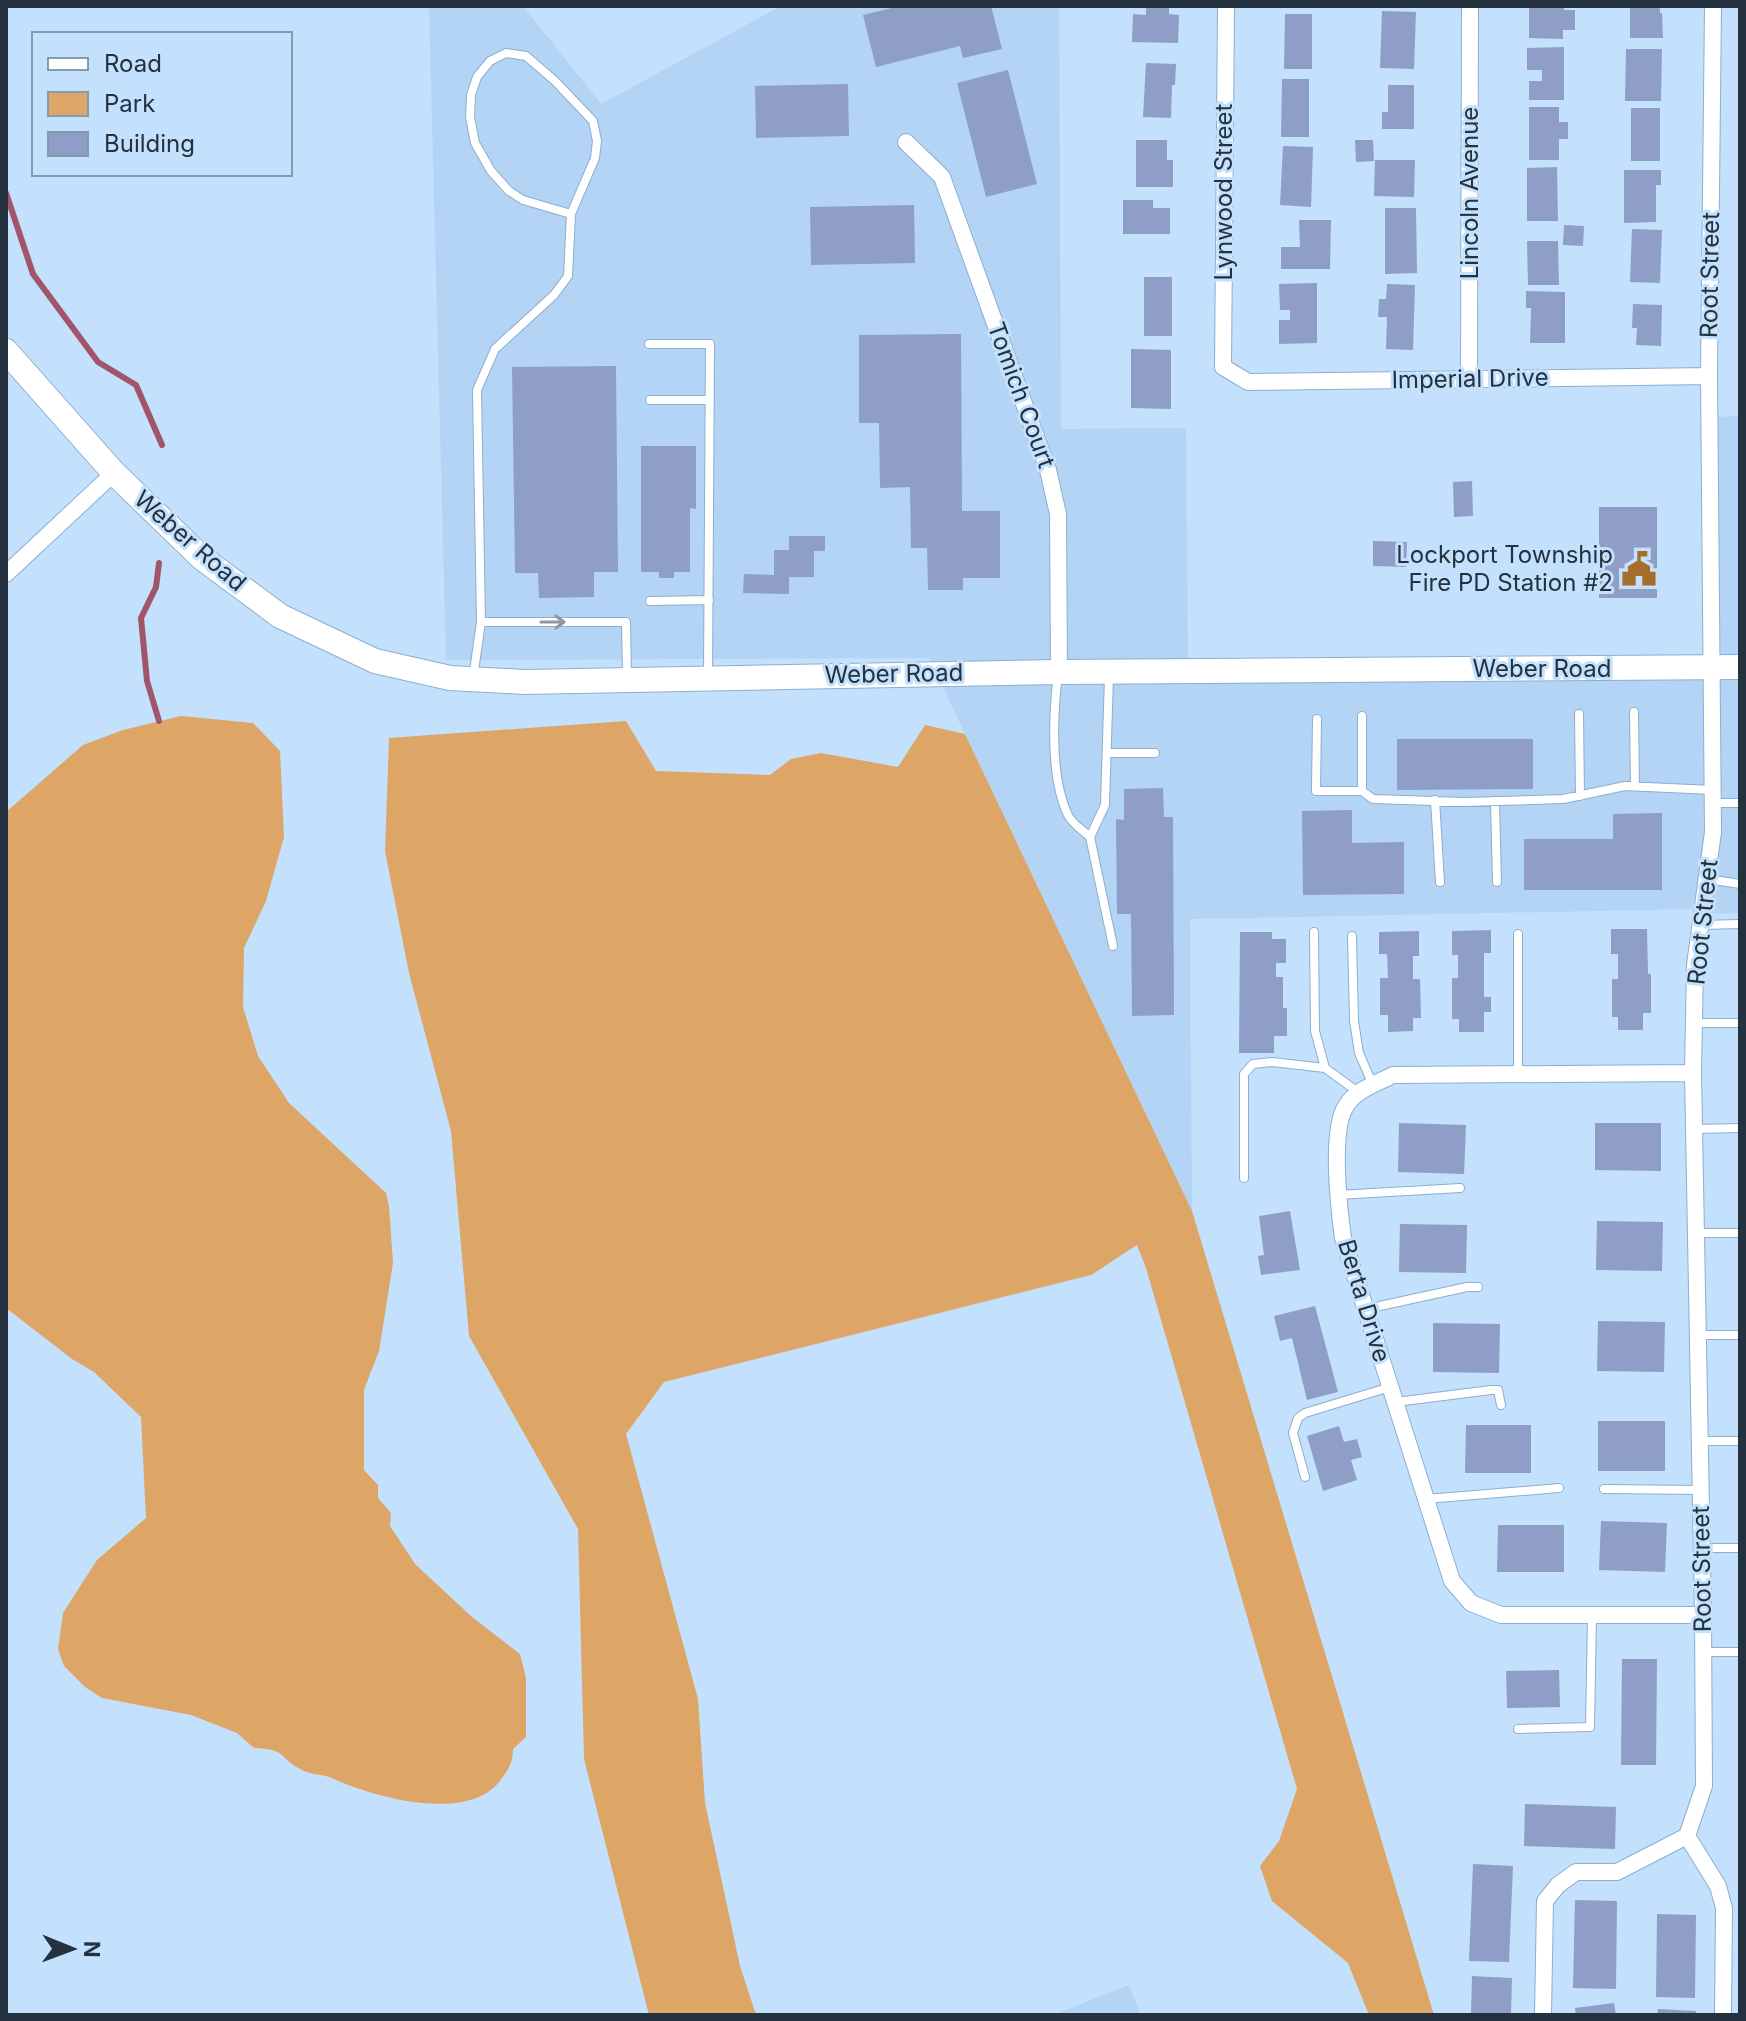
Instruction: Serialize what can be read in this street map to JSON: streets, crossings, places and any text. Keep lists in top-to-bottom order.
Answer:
{
  "streets": {
    "main road": ["Weber Road"],
    "street": [
      "Lynwood Street",
      "Lincoln Avenue",
      "Root Street",
      "Imperial Drive",
      "Tomich Court",
      "Berta Drive"
    ]
  },
  "crossings": [
    ["Lynwood Street", "Imperial Drive"],
    ["Lincoln Avenue", "Imperial Drive"],
    ["Root Street", "Imperial Drive"],
    ["Root Street", "Weber Road"],
    ["Root Street", "Berta Drive"],
    ["Tomich Court", "Weber Road"]
  ],
  "places": {
    "public building": ["Lockport Township Fire PD Station #2"]
  },
  "legend": ["Road", "Park", "Building"],
  "north": "right"
}
